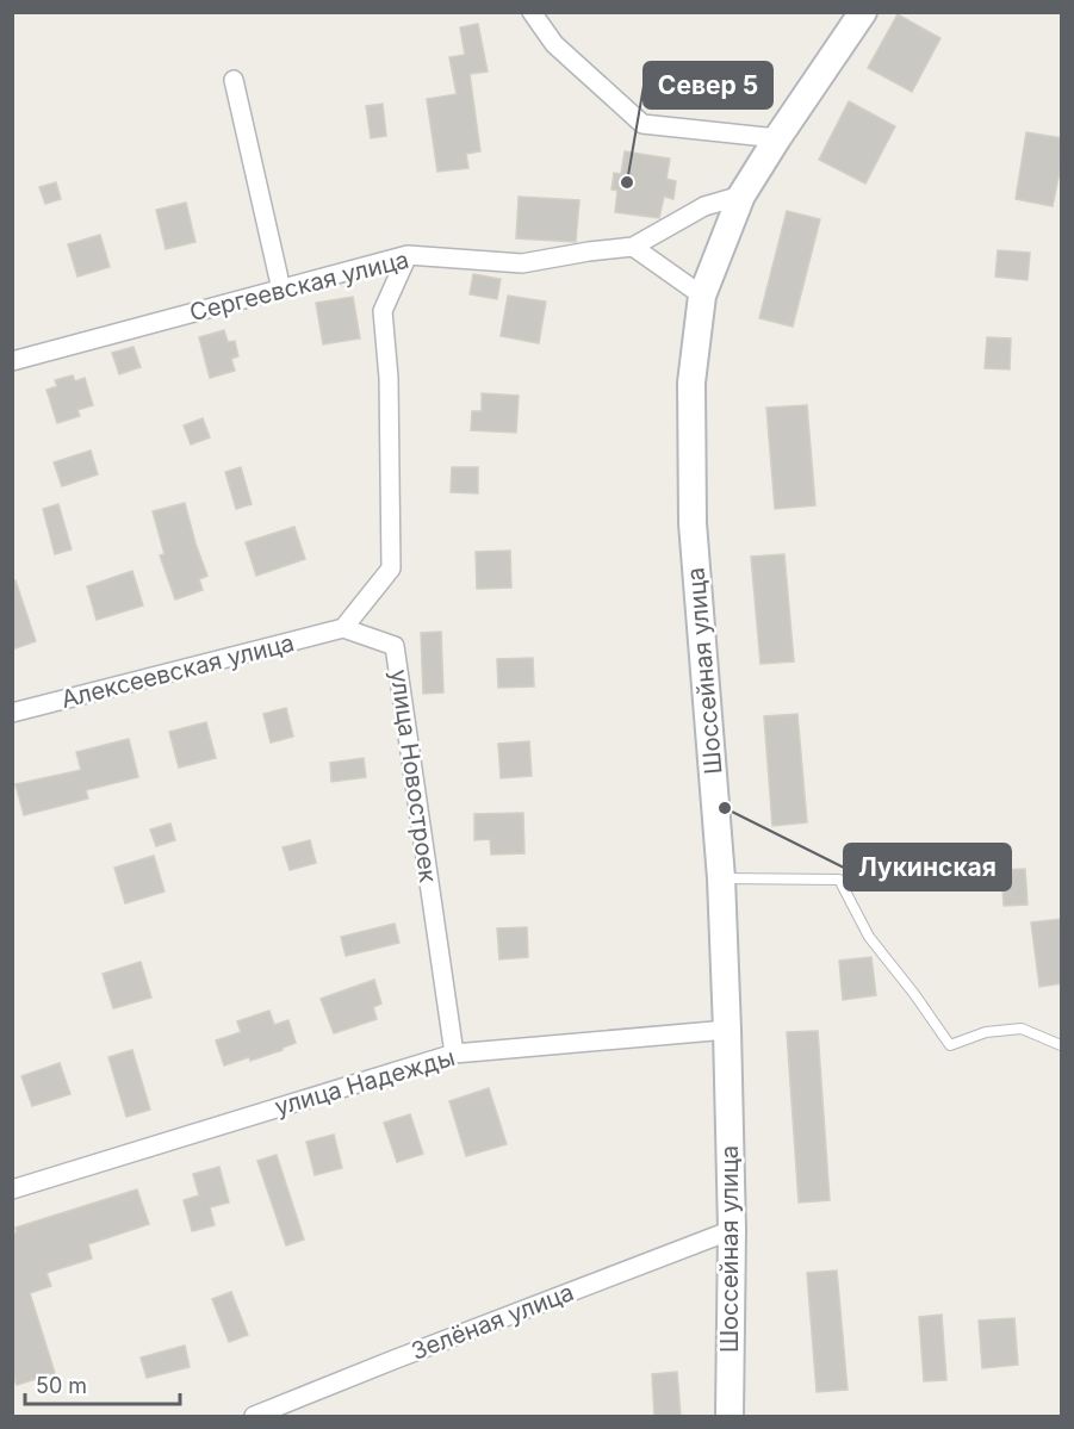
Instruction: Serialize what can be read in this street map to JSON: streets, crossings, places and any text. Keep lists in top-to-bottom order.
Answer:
{
  "streets": {
    "main road": ["Шоссейная улица"],
    "street": [
      "Сергеевская улица",
      "Алексеевская улица",
      "улица Новостроек",
      "улица Надежды",
      "Зелёная улица"
    ]
  },
  "crossings": [
    ["Алексеевская улица", "улица Новостроек"],
    ["Шоссейная улица", "улица Надежды"],
    ["Шоссейная улица", "Зелёная улица"],
    ["улица Новостроек", "улица Надежды"]
  ],
  "places": ["Север 5", "Лукинская"],
  "scale_bar": "50 m"
}
